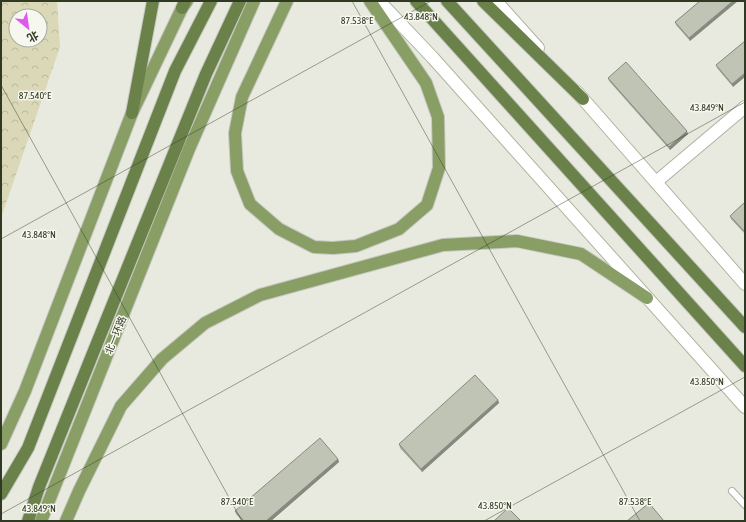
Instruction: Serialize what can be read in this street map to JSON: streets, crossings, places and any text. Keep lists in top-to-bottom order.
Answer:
{
  "streets": {
    "main road": ["北一环路"]
  },
  "north": "bottom right",
  "coordinates": [
    "43.848°N",
    "87.538°E",
    "87.540°E",
    "43.849°N",
    "43.850°N"
  ]
}
